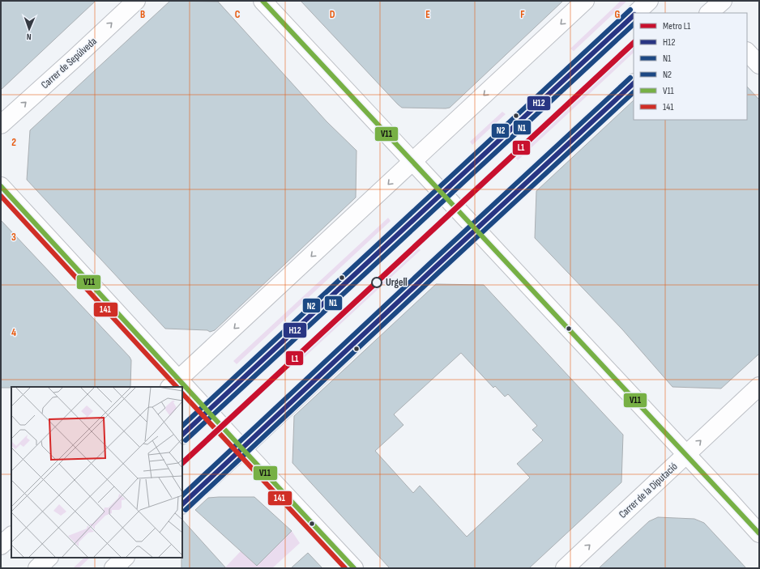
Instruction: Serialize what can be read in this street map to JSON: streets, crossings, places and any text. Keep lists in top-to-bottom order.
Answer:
{
  "streets": {
    "street": ["Carrer de Sepúlveda", "Carrer de la Diputació"]
  },
  "one_way": ["Carrer de Sepúlveda", "Carrer de la Diputació"],
  "places": ["Urgell"],
  "lines": [
    "transit line V11",
    "transit line N2",
    "transit line H12",
    "transit line N1",
    "metro line L1",
    "transit line 141"
  ],
  "legend": [
    "Metro L1",
    "H12",
    "N1",
    "N2",
    "V11",
    "141"
  ],
  "north": "bottom",
  "grid": {
    "columns": [
      "B",
      "C",
      "D",
      "E",
      "F",
      "G"
    ],
    "rows": ["2", "3", "4"]
  }
}
